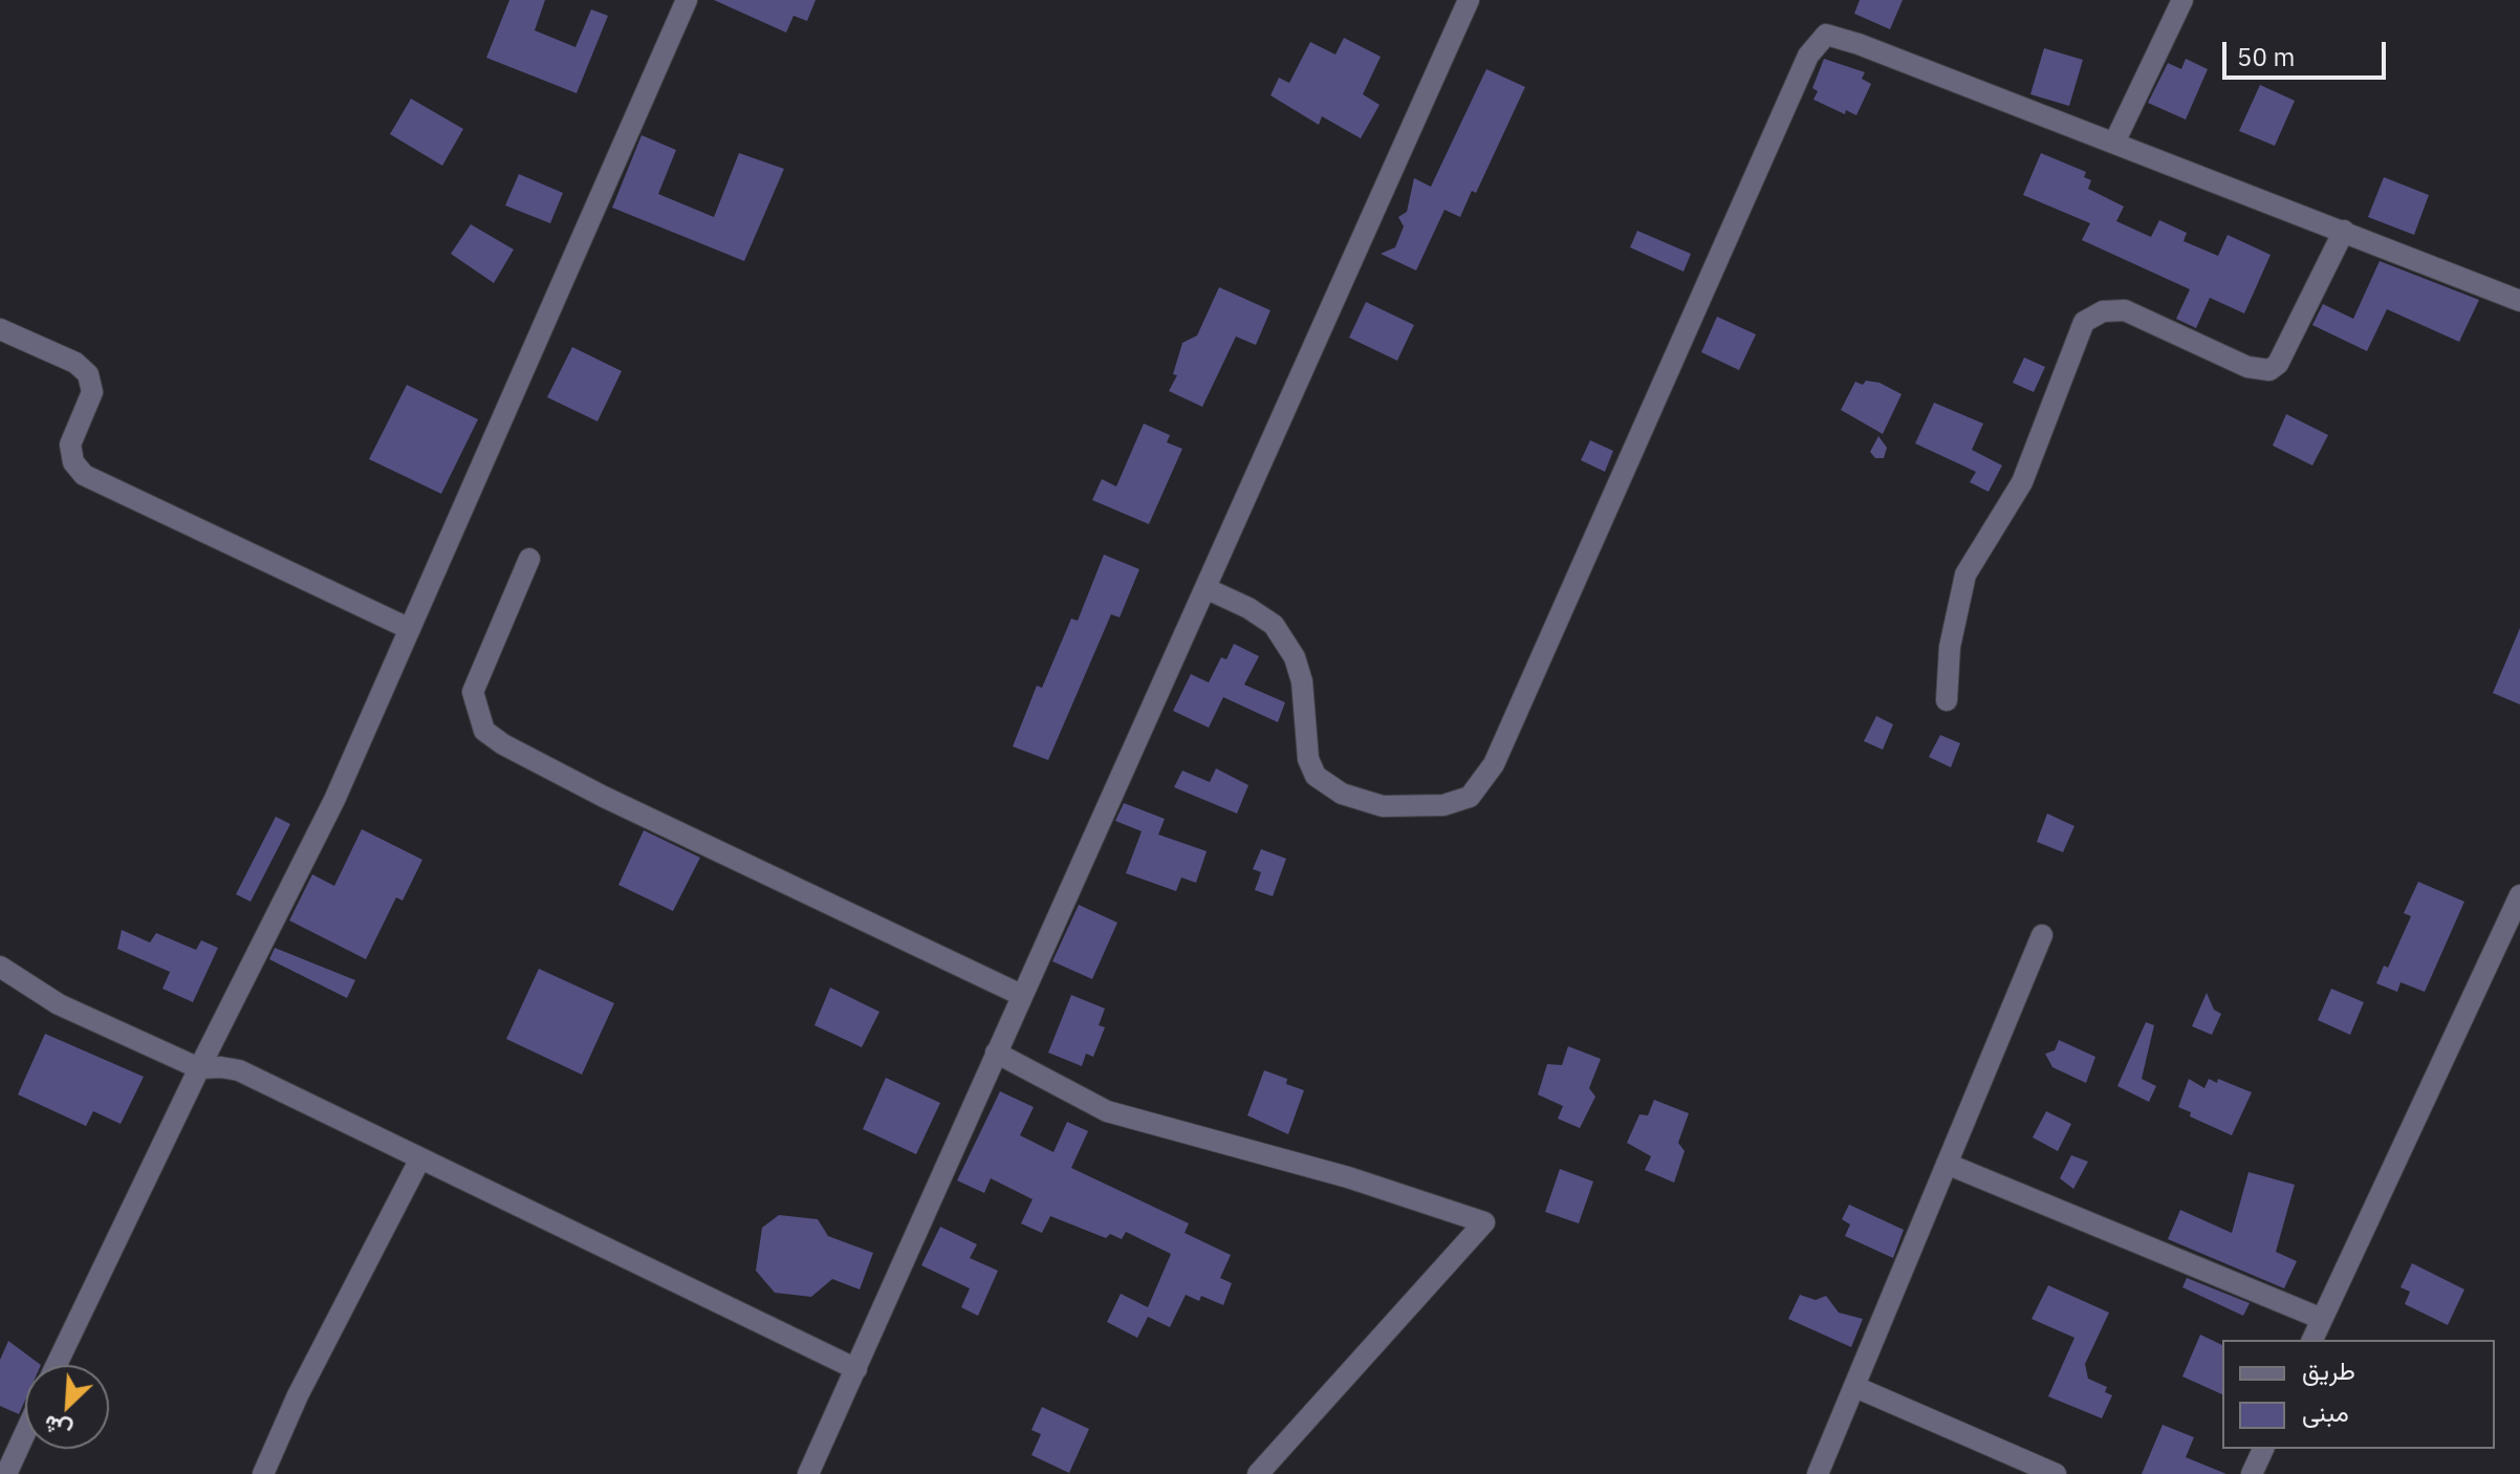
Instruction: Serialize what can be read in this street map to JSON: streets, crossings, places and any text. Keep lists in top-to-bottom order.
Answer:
{
  "legend": ["طريق", "مبنى"],
  "scale_bar": "50 m",
  "north": "bottom left"
}
